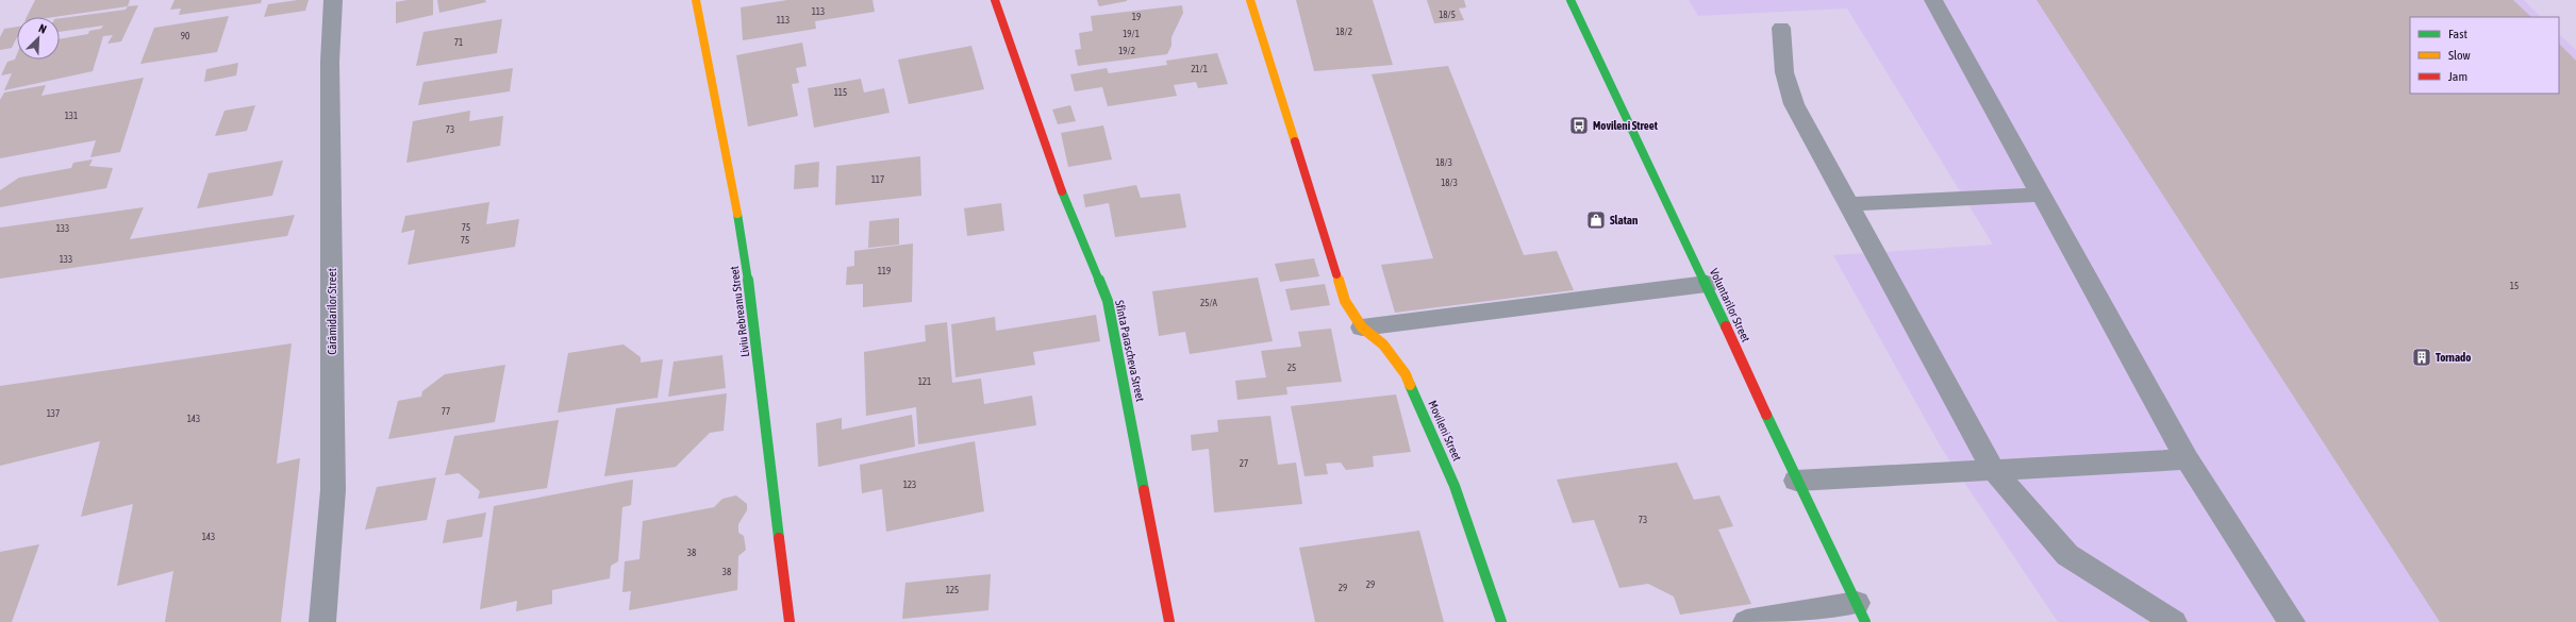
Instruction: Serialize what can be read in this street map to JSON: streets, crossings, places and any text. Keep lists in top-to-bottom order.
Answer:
{
  "streets": {
    "street": [
      "Voluntarilor Street",
      "Cărămidarilor Street",
      "Liviu Rebreanu Street",
      "Sfînta Parascheva Street",
      "Movileni Street"
    ]
  },
  "places": {
    "bus stop": ["Movileni Street"],
    "shop": ["Slatan"],
    "building": ["Tornado"]
  },
  "house_numbers": [
    "113",
    "18/5",
    "19",
    "113",
    "18/2",
    "19/1",
    "90",
    "71",
    "19/2",
    "21/1",
    "115",
    "131",
    "73",
    "18/3",
    "117",
    "18/3",
    "75",
    "133",
    "75",
    "133",
    "119",
    "15",
    "25/A",
    "25",
    "121",
    "77",
    "137",
    "143",
    "27",
    "123",
    "73",
    "143",
    "38",
    "38",
    "29",
    "29",
    "125"
  ],
  "legend": ["Fast", "Slow", "Jam"],
  "north": "top right"
}
